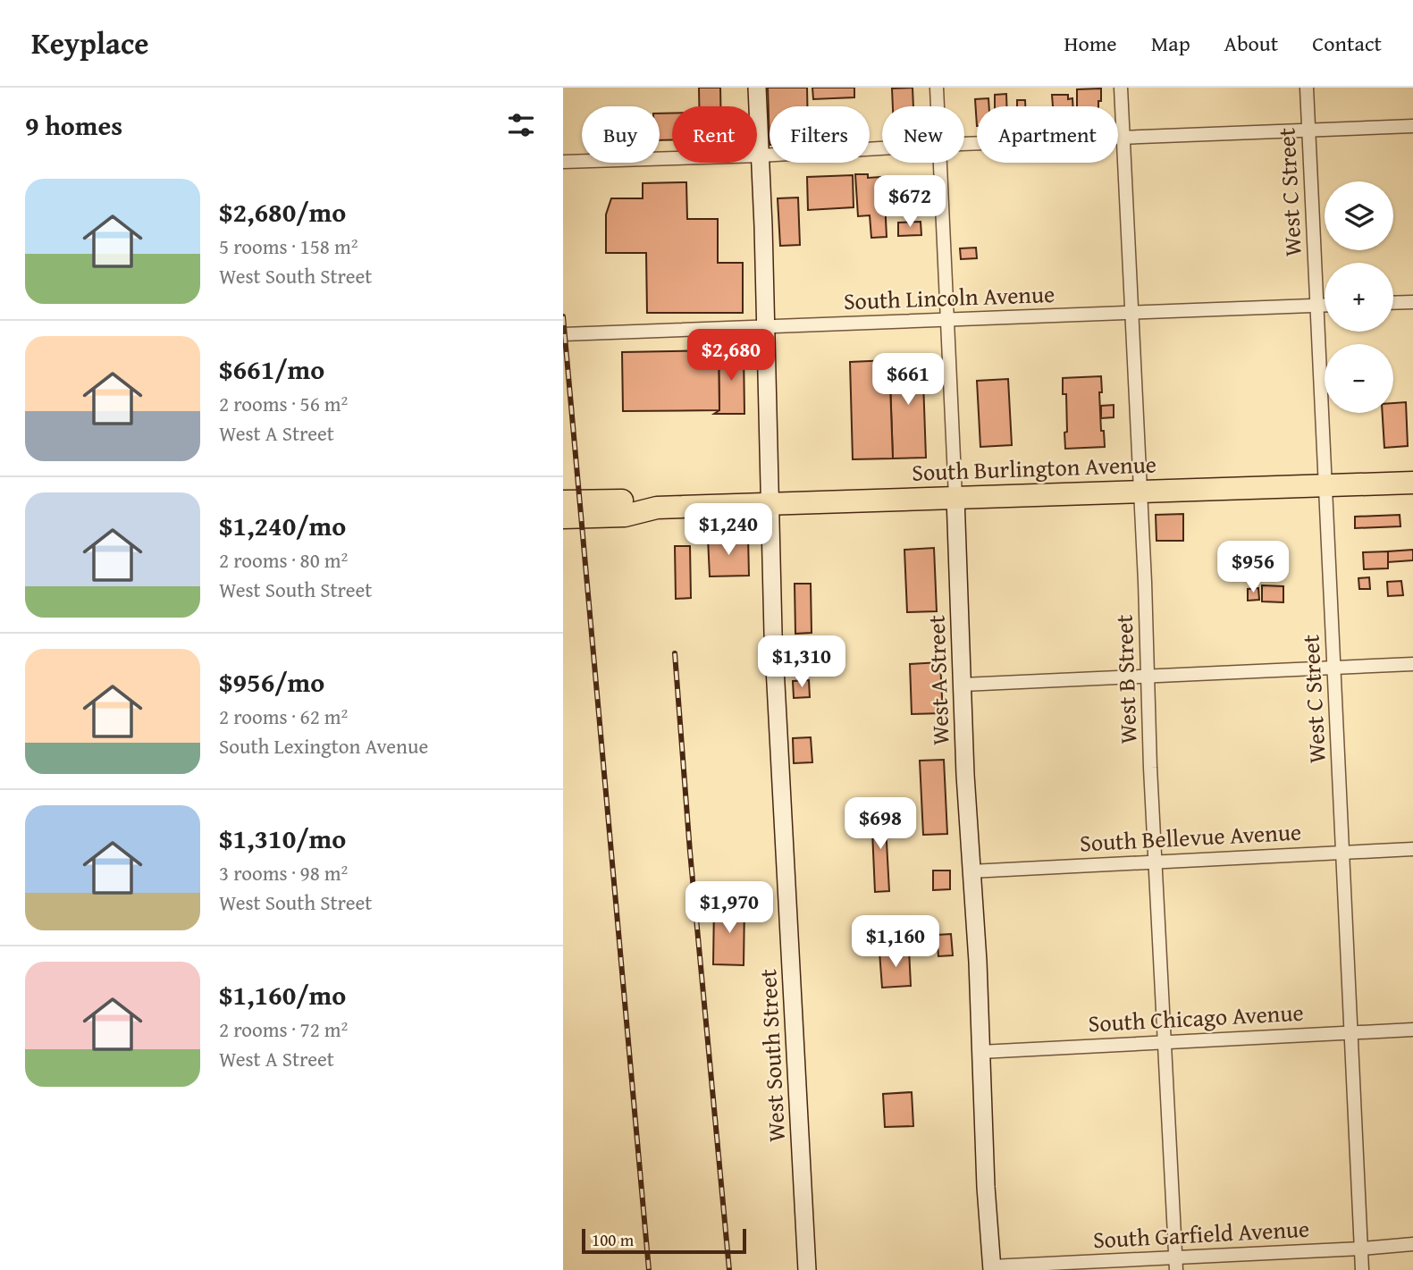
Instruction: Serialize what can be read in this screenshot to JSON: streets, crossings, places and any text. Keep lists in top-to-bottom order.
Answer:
{
  "streets": {
    "highway": ["South Burlington Avenue"],
    "street": [
      "West C Street",
      "South Lincoln Avenue",
      "West B Street",
      "West A Street",
      "South Bellevue Avenue",
      "South Chicago Avenue",
      "West South Street",
      "South Garfield Avenue"
    ]
  },
  "crossings": [
    ["West C Street", "South Lincoln Avenue"],
    ["West C Street", "South Burlington Avenue"],
    ["West C Street", "South Bellevue Avenue"],
    ["West C Street", "South Chicago Avenue"],
    ["West C Street", "South Garfield Avenue"],
    ["South Lincoln Avenue", "West B Street"],
    ["South Lincoln Avenue", "West A Street"],
    ["South Lincoln Avenue", "West South Street"],
    ["South Burlington Avenue", "West B Street"],
    ["South Burlington Avenue", "West A Street"],
    ["South Burlington Avenue", "West South Street"],
    ["West B Street", "South Bellevue Avenue"],
    ["West B Street", "South Chicago Avenue"],
    ["West B Street", "South Garfield Avenue"],
    ["West A Street", "South Bellevue Avenue"],
    ["West A Street", "South Chicago Avenue"],
    ["West A Street", "South Garfield Avenue"]
  ],
  "scale_bar": "100 m",
  "page": {
    "header": "Keyplace",
    "nav": [
      "Home",
      "Map",
      "About",
      "Contact"
    ],
    "heading": "9 homes",
    "chip": [
      "Buy",
      "Rent",
      "Filters",
      "New",
      "Apartment"
    ],
    "list": [
      {
        "name": "$2,680/mo",
        "note": "5 rooms · 158 m² · West South Street"
      },
      {
        "name": "$661/mo",
        "note": "2 rooms · 56 m² · West A Street"
      },
      {
        "name": "$1,240/mo",
        "note": "2 rooms · 80 m² · West South Street"
      },
      {
        "name": "$956/mo",
        "note": "2 rooms · 62 m² · South Lexington Avenue"
      },
      {
        "name": "$1,310/mo",
        "note": "3 rooms · 98 m² · West South Street"
      },
      {
        "name": "$1,160/mo",
        "note": "2 rooms · 72 m² · West A Street"
      }
    ],
    "price": [
      "$672",
      "$2,680",
      "$661",
      "$1,240",
      "$956",
      "$1,310",
      "$698",
      "$1,970",
      "$1,160"
    ],
    "map_buttons": ["+", "−"],
    "scale": "100 m"
  }
}
